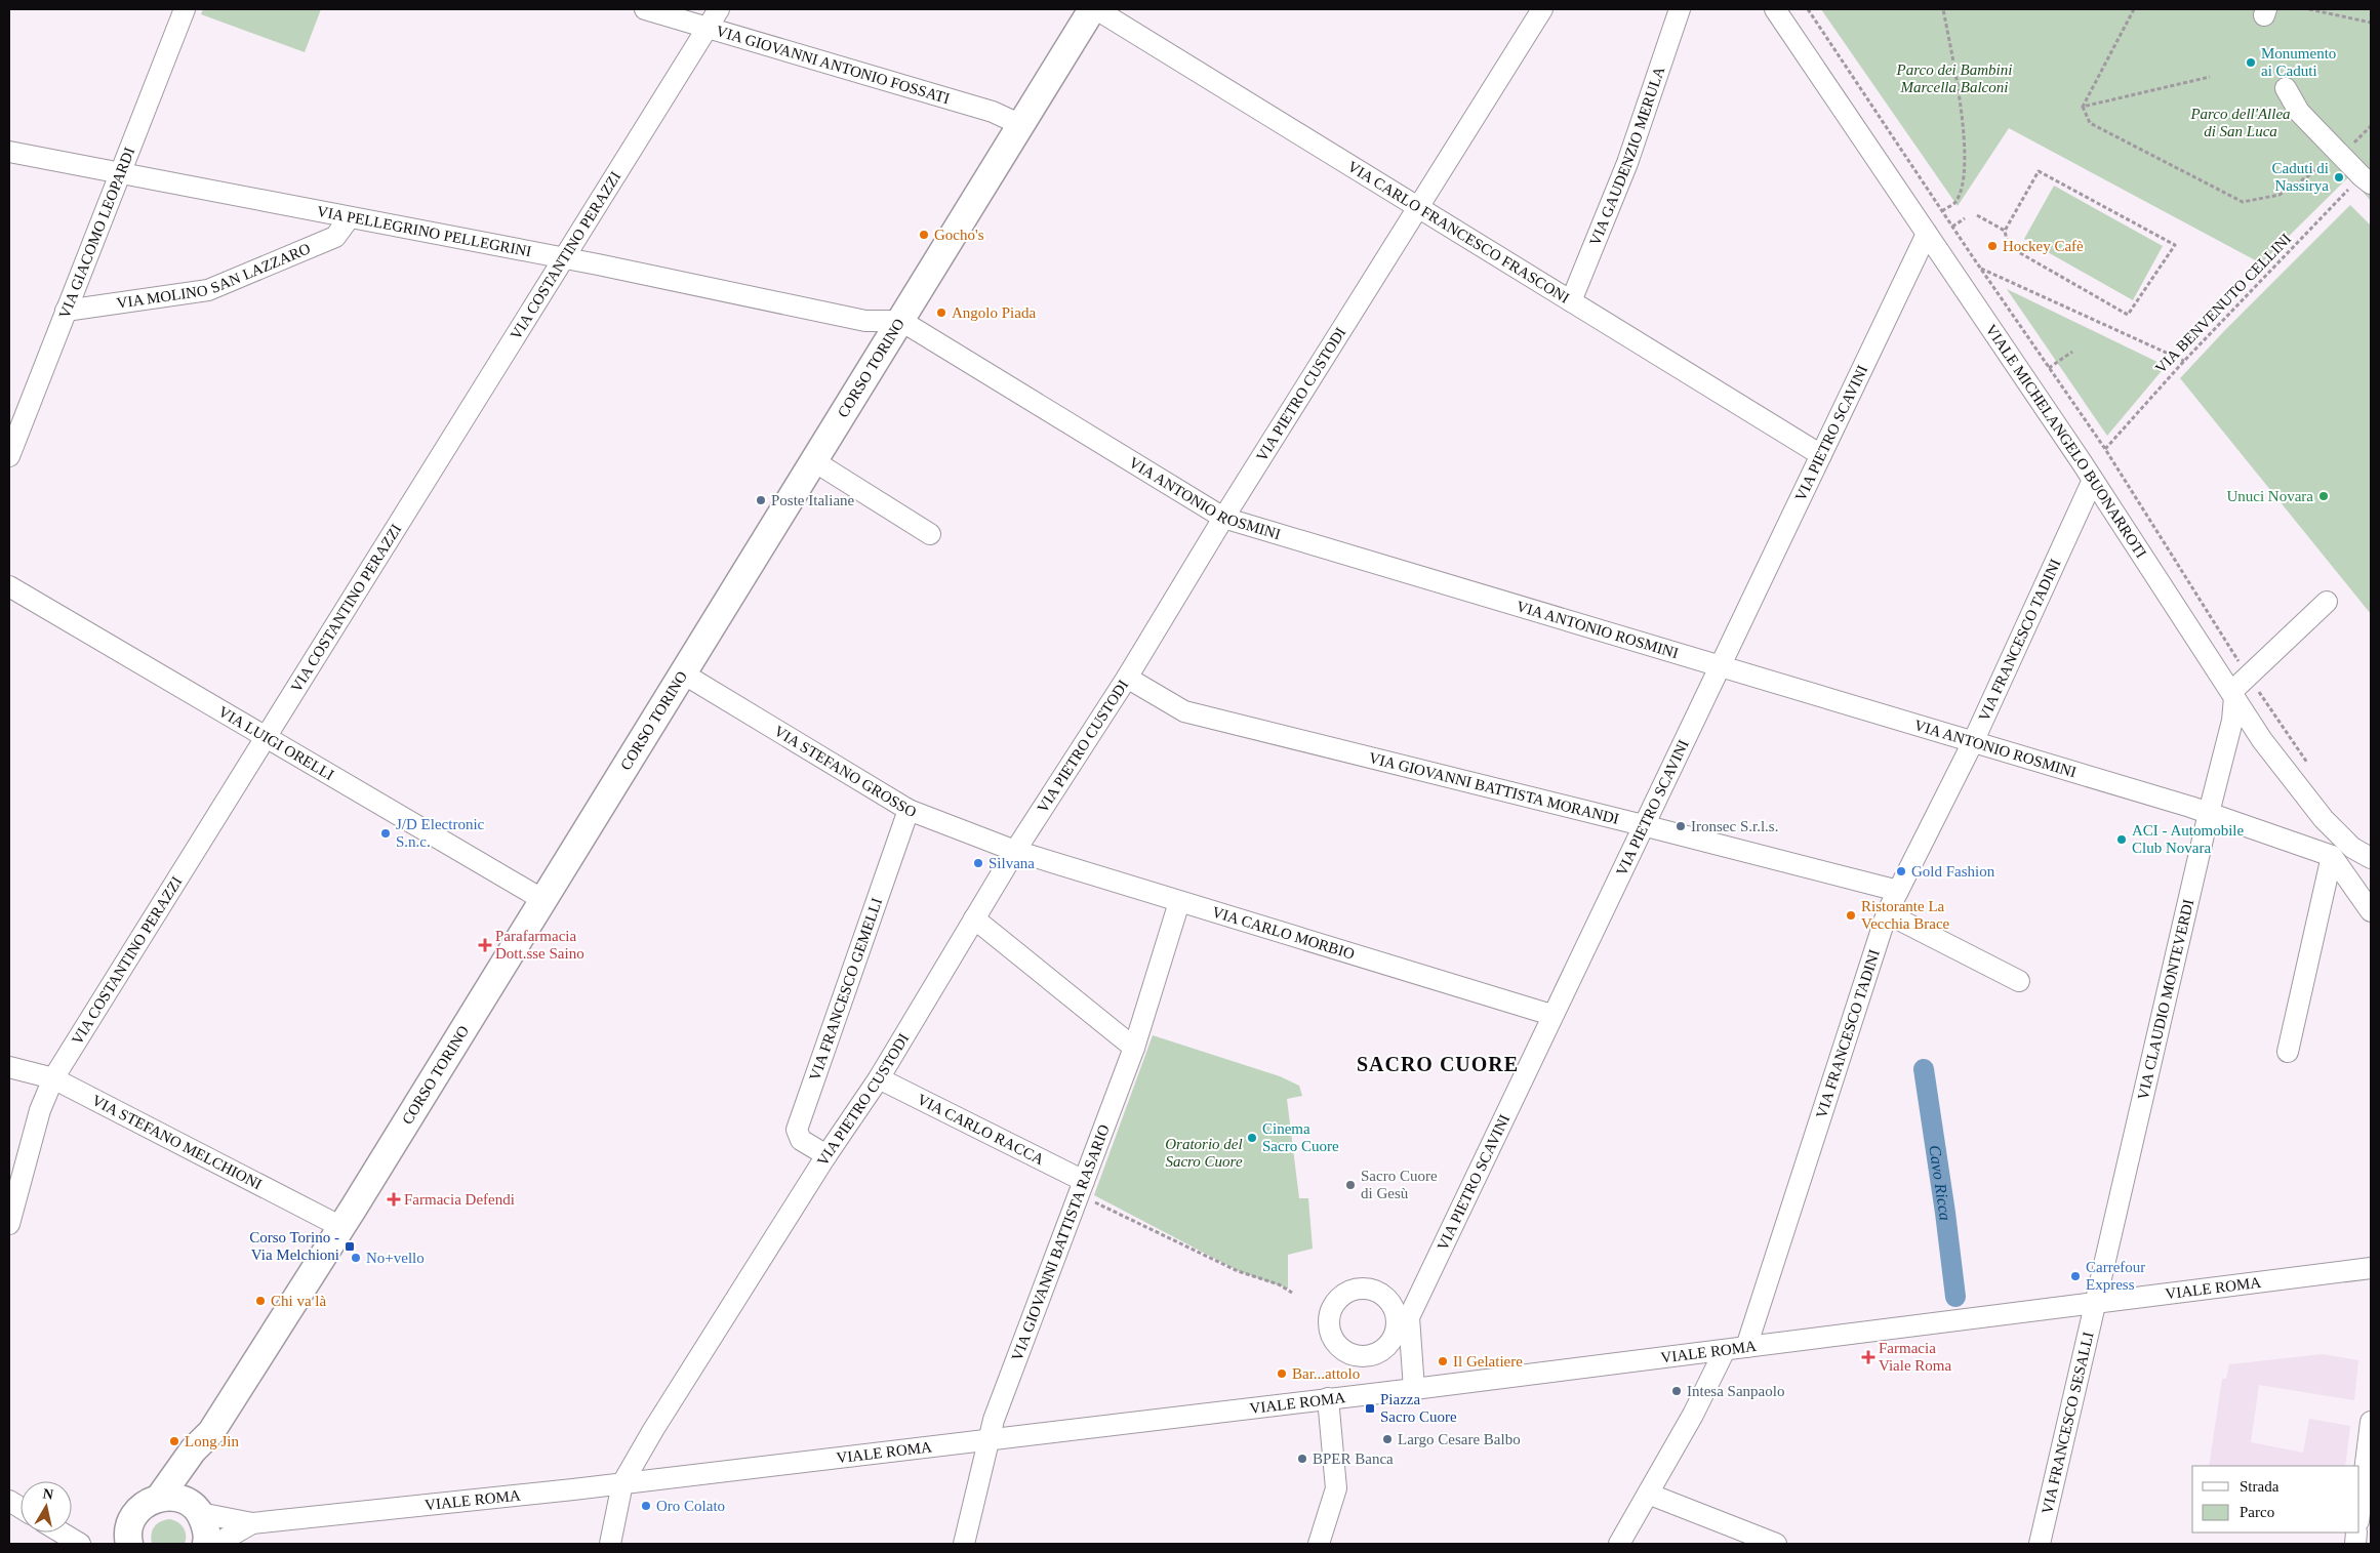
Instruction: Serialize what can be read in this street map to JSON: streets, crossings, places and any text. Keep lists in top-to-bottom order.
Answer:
{
  "streets": {
    "main road": ["CORSO TORINO"],
    "street": [
      "VIA GIOVANNI ANTONIO FOSSATI",
      "VIA GAUDENZIO MERULA",
      "VIA PELLEGRINO PELLEGRINI",
      "VIA GIACOMO LEOPARDI",
      "VIA CARLO FRANCESCO FRASCONI",
      "VIA COSTANTINO PERAZZI",
      "VIA MOLINO SAN LAZZARO",
      "VIA PIETRO CUSTODI",
      "VIA PIETRO SCAVINI",
      "VIALE MICHELANGELO BUONARROTI",
      "VIA ANTONIO ROSMINI",
      "VIA FRANCESCO TADINI",
      "VIA LUIGI ORELLI",
      "VIA STEFANO GROSSO",
      "VIA GIOVANNI BATTISTA MORANDI",
      "VIA CARLO MORBIO",
      "VIA FRANCESCO GEMELLI",
      "VIA CLAUDIO MONTEVERDI",
      "VIA CARLO RACCA",
      "VIA STEFANO MELCHIONI",
      "VIA GIOVANNI BATTISTA RASARIO",
      "VIALE ROMA",
      "VIA FRANCESCO SESALLI"
    ],
    "path": ["VIA BENVENUTO CELLINI"]
  },
  "crossings": [
    ["VIA GIOVANNI ANTONIO FOSSATI", "VIA COSTANTINO PERAZZI"],
    ["VIA GIOVANNI ANTONIO FOSSATI", "CORSO TORINO"],
    ["VIA GAUDENZIO MERULA", "VIA CARLO FRANCESCO FRASCONI"],
    ["VIA PELLEGRINO PELLEGRINI", "VIA GIACOMO LEOPARDI"],
    ["VIA PELLEGRINO PELLEGRINI", "VIA COSTANTINO PERAZZI"],
    ["VIA PELLEGRINO PELLEGRINI", "VIA MOLINO SAN LAZZARO"],
    ["VIA PELLEGRINO PELLEGRINI", "CORSO TORINO"],
    ["VIA PELLEGRINO PELLEGRINI", "VIA ANTONIO ROSMINI"],
    ["VIA GIACOMO LEOPARDI", "VIA MOLINO SAN LAZZARO"],
    ["VIA CARLO FRANCESCO FRASCONI", "CORSO TORINO"],
    ["VIA CARLO FRANCESCO FRASCONI", "VIA PIETRO CUSTODI"],
    ["VIA CARLO FRANCESCO FRASCONI", "VIA PIETRO SCAVINI"],
    ["VIA COSTANTINO PERAZZI", "VIA LUIGI ORELLI"],
    ["VIA COSTANTINO PERAZZI", "VIA STEFANO MELCHIONI"],
    ["CORSO TORINO", "VIA ANTONIO ROSMINI"],
    ["CORSO TORINO", "VIA LUIGI ORELLI"],
    ["CORSO TORINO", "VIA STEFANO GROSSO"],
    ["CORSO TORINO", "VIA STEFANO MELCHIONI"],
    ["CORSO TORINO", "VIALE ROMA"],
    ["VIA PIETRO CUSTODI", "VIA ANTONIO ROSMINI"],
    ["VIA PIETRO CUSTODI", "VIA STEFANO GROSSO"],
    ["VIA PIETRO CUSTODI", "VIA GIOVANNI BATTISTA MORANDI"],
    ["VIA PIETRO CUSTODI", "VIA CARLO MORBIO"],
    ["VIA PIETRO CUSTODI", "VIA FRANCESCO GEMELLI"],
    ["VIA PIETRO CUSTODI", "VIA CARLO RACCA"],
    ["VIA PIETRO CUSTODI", "VIALE ROMA"],
    ["VIA PIETRO SCAVINI", "VIALE MICHELANGELO BUONARROTI"],
    ["VIA PIETRO SCAVINI", "VIA ANTONIO ROSMINI"],
    ["VIA PIETRO SCAVINI", "VIA GIOVANNI BATTISTA MORANDI"],
    ["VIA PIETRO SCAVINI", "VIA CARLO MORBIO"],
    ["VIA PIETRO SCAVINI", "VIALE ROMA"],
    ["VIALE MICHELANGELO BUONARROTI", "VIA FRANCESCO TADINI"],
    ["VIALE MICHELANGELO BUONARROTI", "VIA CLAUDIO MONTEVERDI"],
    ["VIA ANTONIO ROSMINI", "VIA FRANCESCO TADINI"],
    ["VIA ANTONIO ROSMINI", "VIA CLAUDIO MONTEVERDI"],
    ["VIA FRANCESCO TADINI", "VIA GIOVANNI BATTISTA MORANDI"],
    ["VIA FRANCESCO TADINI", "VIALE ROMA"],
    ["VIA STEFANO GROSSO", "VIA CARLO MORBIO"],
    ["VIA STEFANO GROSSO", "VIA FRANCESCO GEMELLI"],
    ["VIA CARLO MORBIO", "VIA GIOVANNI BATTISTA RASARIO"],
    ["VIA CLAUDIO MONTEVERDI", "VIALE ROMA"],
    ["VIA CLAUDIO MONTEVERDI", "VIA FRANCESCO SESALLI"],
    ["VIA CARLO RACCA", "VIA GIOVANNI BATTISTA RASARIO"],
    ["VIA GIOVANNI BATTISTA RASARIO", "VIALE ROMA"],
    ["VIALE ROMA", "VIA FRANCESCO SESALLI"]
  ],
  "districts": ["SACRO CUORE"],
  "water": ["Cavo Ricca"],
  "parks": ["Parco dei Bambini Marcella Balconi", "Parco dell'Allea di San Luca", "Oratorio del Sacro Cuore"],
  "places": {
    "other": [
      "Monumento ai Caduti",
      "Caduti di Nassirya",
      "Gocho's",
      "Hockey Cafè",
      "Angolo Piada",
      "Unuci Novara",
      "Poste Italiane",
      "Ironsec S.r.l.s.",
      "J/D Electronic S.n.c.",
      "ACI - Automobile Club Novara",
      "Silvana",
      "Gold Fashion",
      "Ristorante La Vecchia Brace",
      "Cinema Sacro Cuore",
      "Sacro Cuore di Gesù",
      "No+vello",
      "Carrefour Express",
      "Chi va là",
      "Il Gelatiere",
      "Bar...attolo",
      "Intesa Sanpaolo",
      "Largo Cesare Balbo",
      "Long Jin",
      "BPER Banca",
      "Oro Colato"
    ],
    "health": ["Parafarmacia Dott.sse Saino", "Farmacia Defendi", "Farmacia Viale Roma"],
    "transit": ["Corso Torino - Via Melchioni", "Piazza Sacro Cuore"]
  },
  "legend": ["Strada", "Parco"],
  "north": "top"
}
